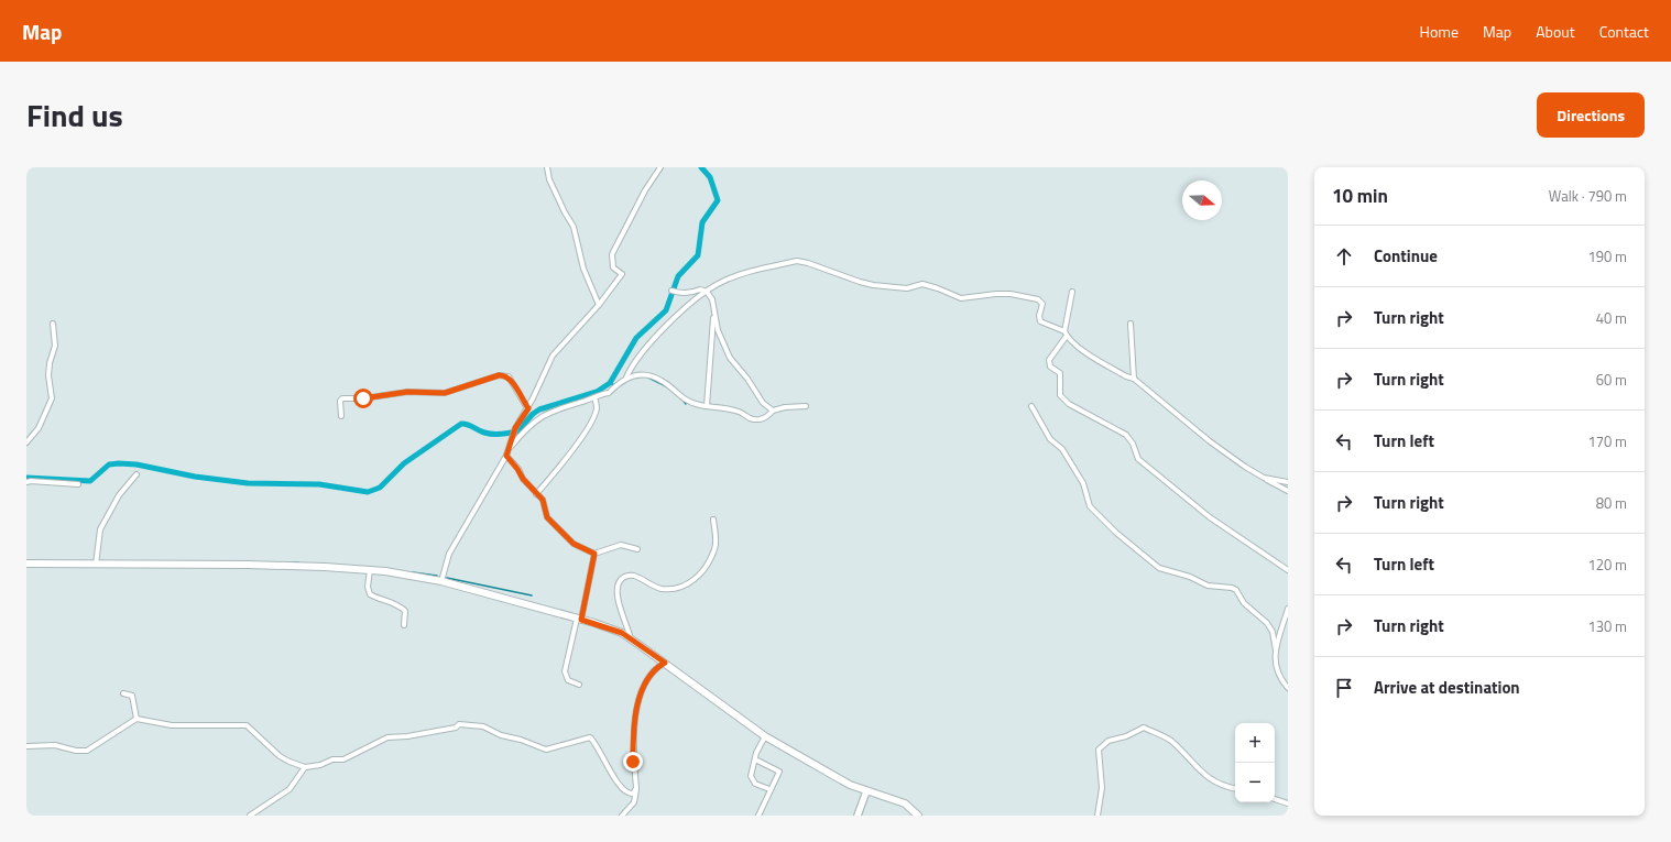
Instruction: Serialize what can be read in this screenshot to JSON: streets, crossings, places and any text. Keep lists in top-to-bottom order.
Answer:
{
  "north": "right",
  "page": {
    "header": "Map",
    "nav": [
      "Home",
      "Map",
      "About",
      "Contact"
    ],
    "title": "Find us",
    "buttons": "Directions",
    "heading": ["10 min", "Walk · 790 m"],
    "list": [
      ["Continue", "190 m"],
      ["Turn right", "40 m"],
      ["Turn right", "60 m"],
      ["Turn left", "170 m"],
      ["Turn right", "80 m"],
      ["Turn left", "120 m"],
      ["Turn right", "130 m"],
      "Arrive at destination"
    ],
    "map_buttons": ["+", "−"]
  }
}
